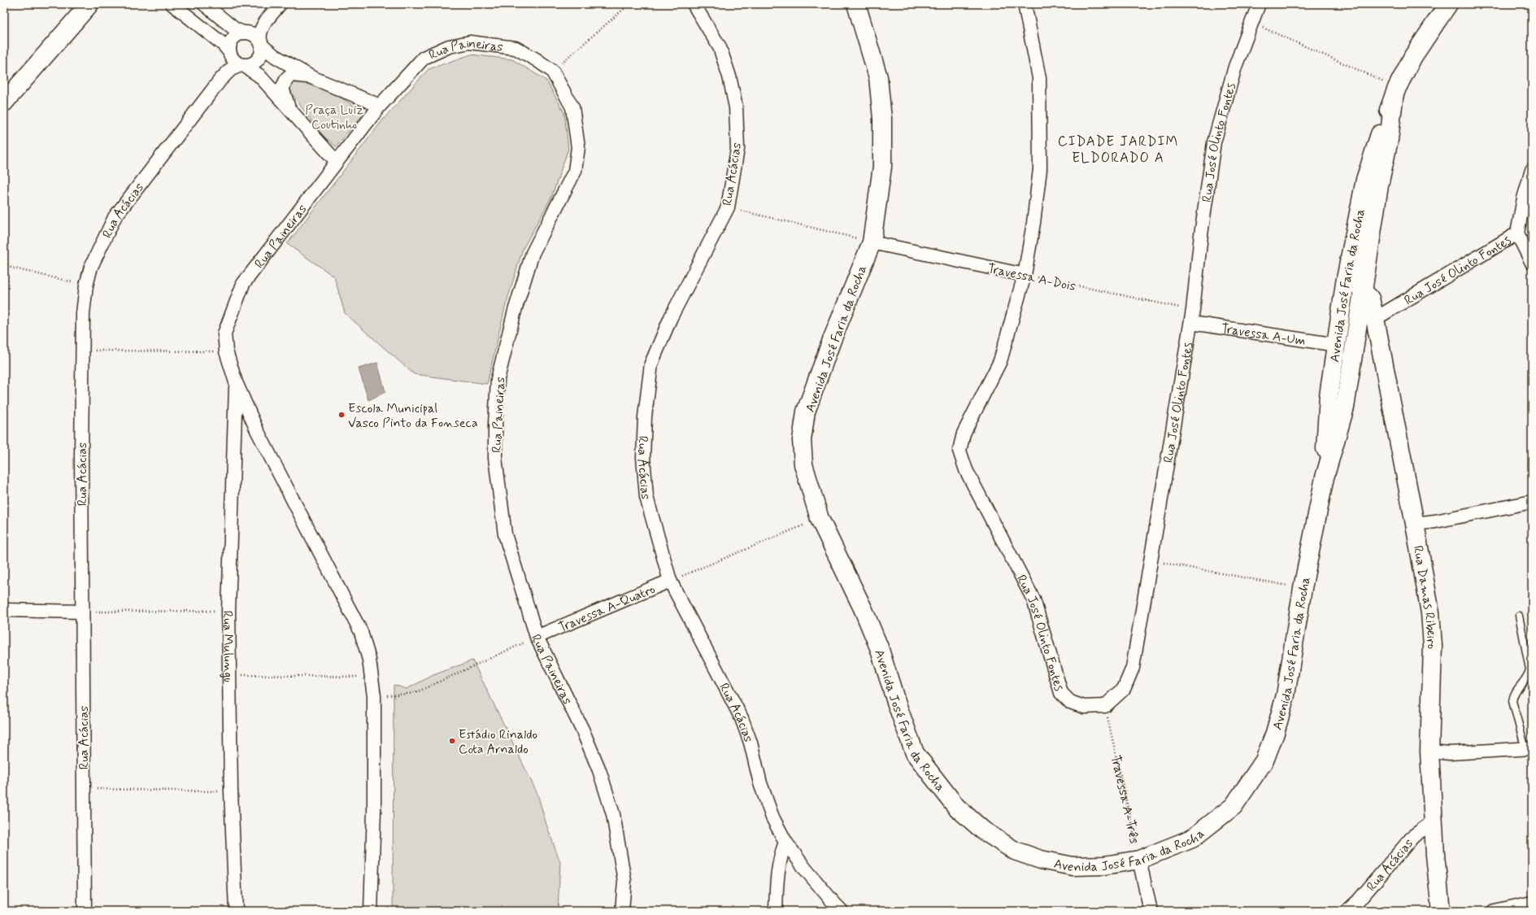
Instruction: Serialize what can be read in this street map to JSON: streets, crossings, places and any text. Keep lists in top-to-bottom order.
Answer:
{
  "streets": {
    "street": [
      "Rua Paineiras",
      "Rua José Olinto Fontes",
      "Rua Acácias",
      "Travessa A-Dois",
      "Avenida José Faria da Rocha",
      "Travessa A-Um",
      "Rua Damas Ribeiro",
      "Travessa A-Quatro",
      "Rua Mulungu",
      "Travessa A-Três"
    ]
  },
  "crossings": [
    ["Rua Paineiras", "Travessa A-Quatro"],
    ["Rua Paineiras", "Rua Mulungu"],
    ["Rua José Olinto Fontes", "Travessa A-Dois"],
    ["Rua José Olinto Fontes", "Travessa A-Um"],
    ["Rua José Olinto Fontes", "Rua Damas Ribeiro"],
    ["Rua José Olinto Fontes", "Travessa A-Três"],
    ["Rua Acácias", "Rua Damas Ribeiro"],
    ["Rua Acácias", "Travessa A-Quatro"],
    ["Travessa A-Dois", "Avenida José Faria da Rocha"],
    ["Travessa A-Dois", "Travessa A-Um"],
    ["Avenida José Faria da Rocha", "Travessa A-Um"],
    ["Avenida José Faria da Rocha", "Rua Damas Ribeiro"],
    ["Avenida José Faria da Rocha", "Travessa A-Quatro"],
    ["Avenida José Faria da Rocha", "Travessa A-Três"]
  ],
  "districts": ["CIDADE JARDIM ELDORADO A"],
  "parks": ["Praça Luiz Coutinho"],
  "places": ["Escola Municipal Vasco Pinto da Fonseca", "Estádio Rinaldo Cota Arnaldo"]
}
